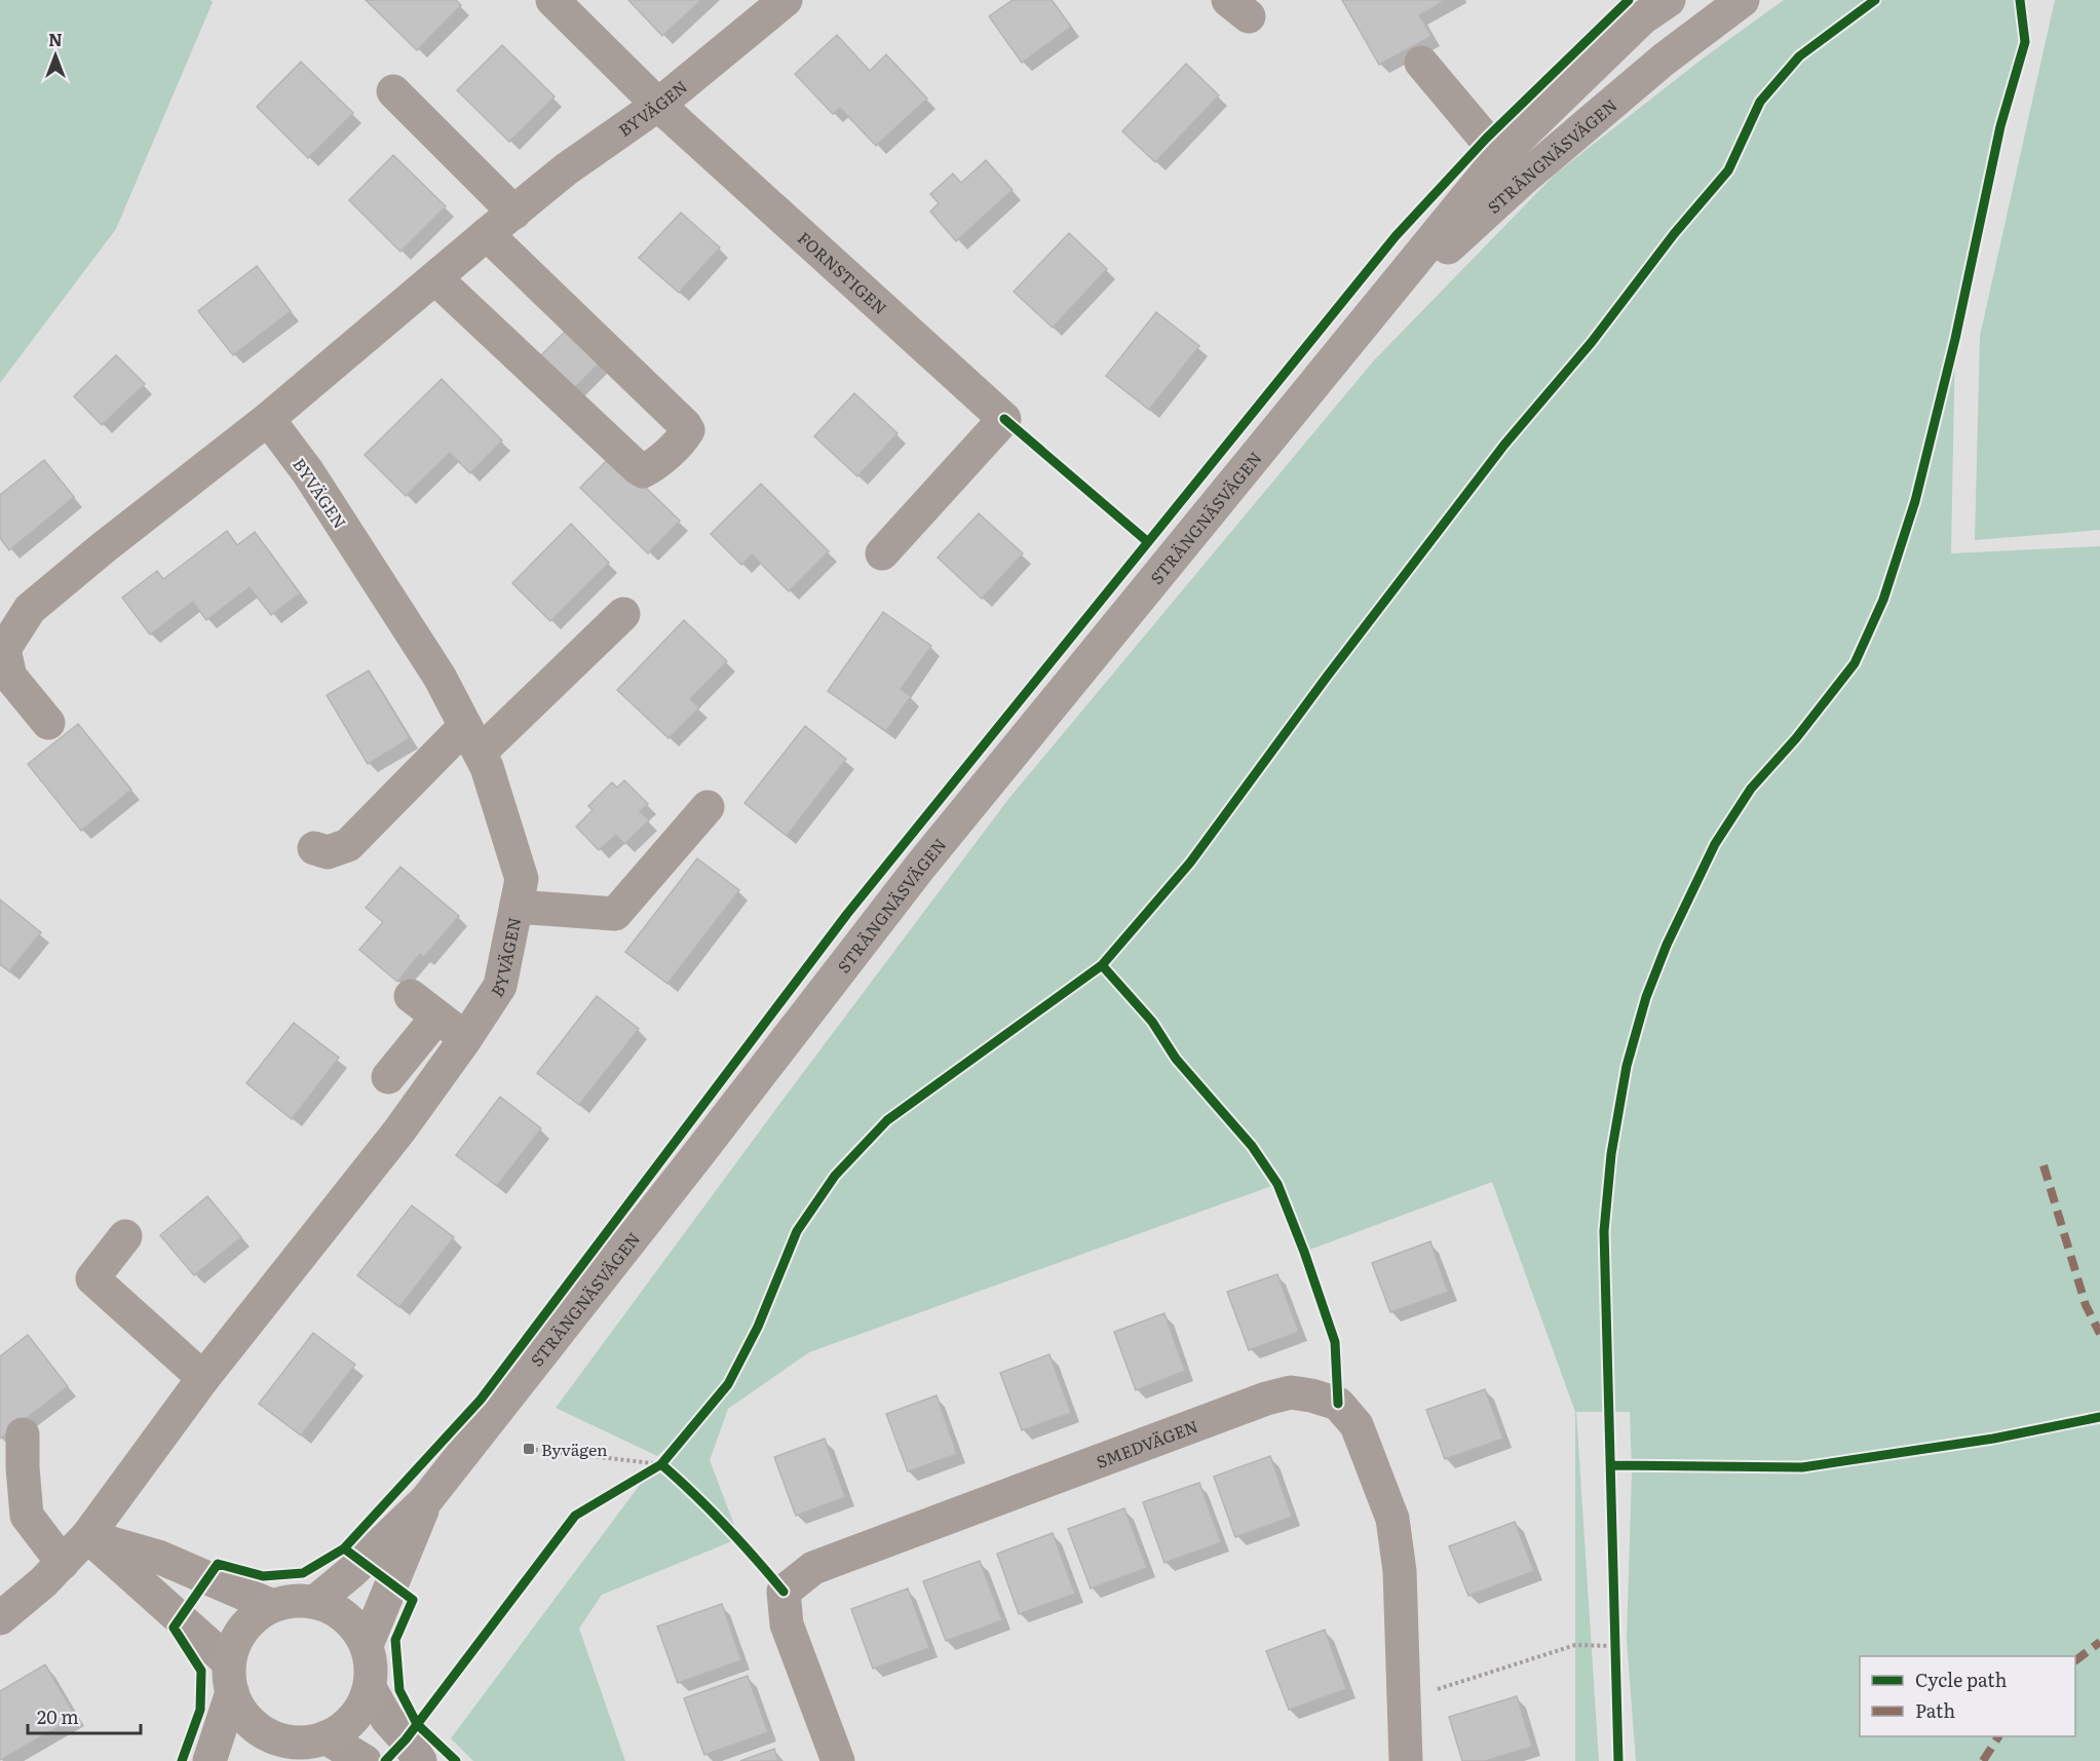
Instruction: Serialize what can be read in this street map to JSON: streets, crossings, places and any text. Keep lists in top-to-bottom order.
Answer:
{
  "streets": {
    "main road": ["STRÄNGNÄSVÄGEN"],
    "street": ["BYVÄGEN", "FORNSTIGEN", "SMEDVÄGEN"]
  },
  "crossings": [
    ["BYVÄGEN", "FORNSTIGEN"]
  ],
  "places": {
    "transit": ["Byvägen"]
  },
  "legend": ["Cycle path", "Path"],
  "scale_bar": "20 m",
  "north": "top"
}
